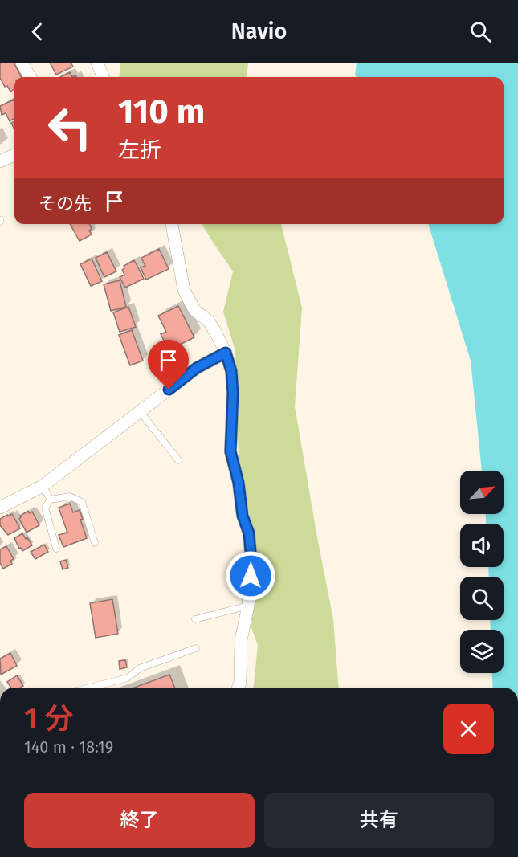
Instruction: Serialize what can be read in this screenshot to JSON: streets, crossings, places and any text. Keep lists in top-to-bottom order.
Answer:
{
  "north": "top right",
  "page": {
    "header": "Navio",
    "turn": ["110 m", "左折"],
    "then": "その先",
    "heading": ["1 分", "140 m · 18:19"],
    "buttons": ["終了", "共有"]
  }
}
